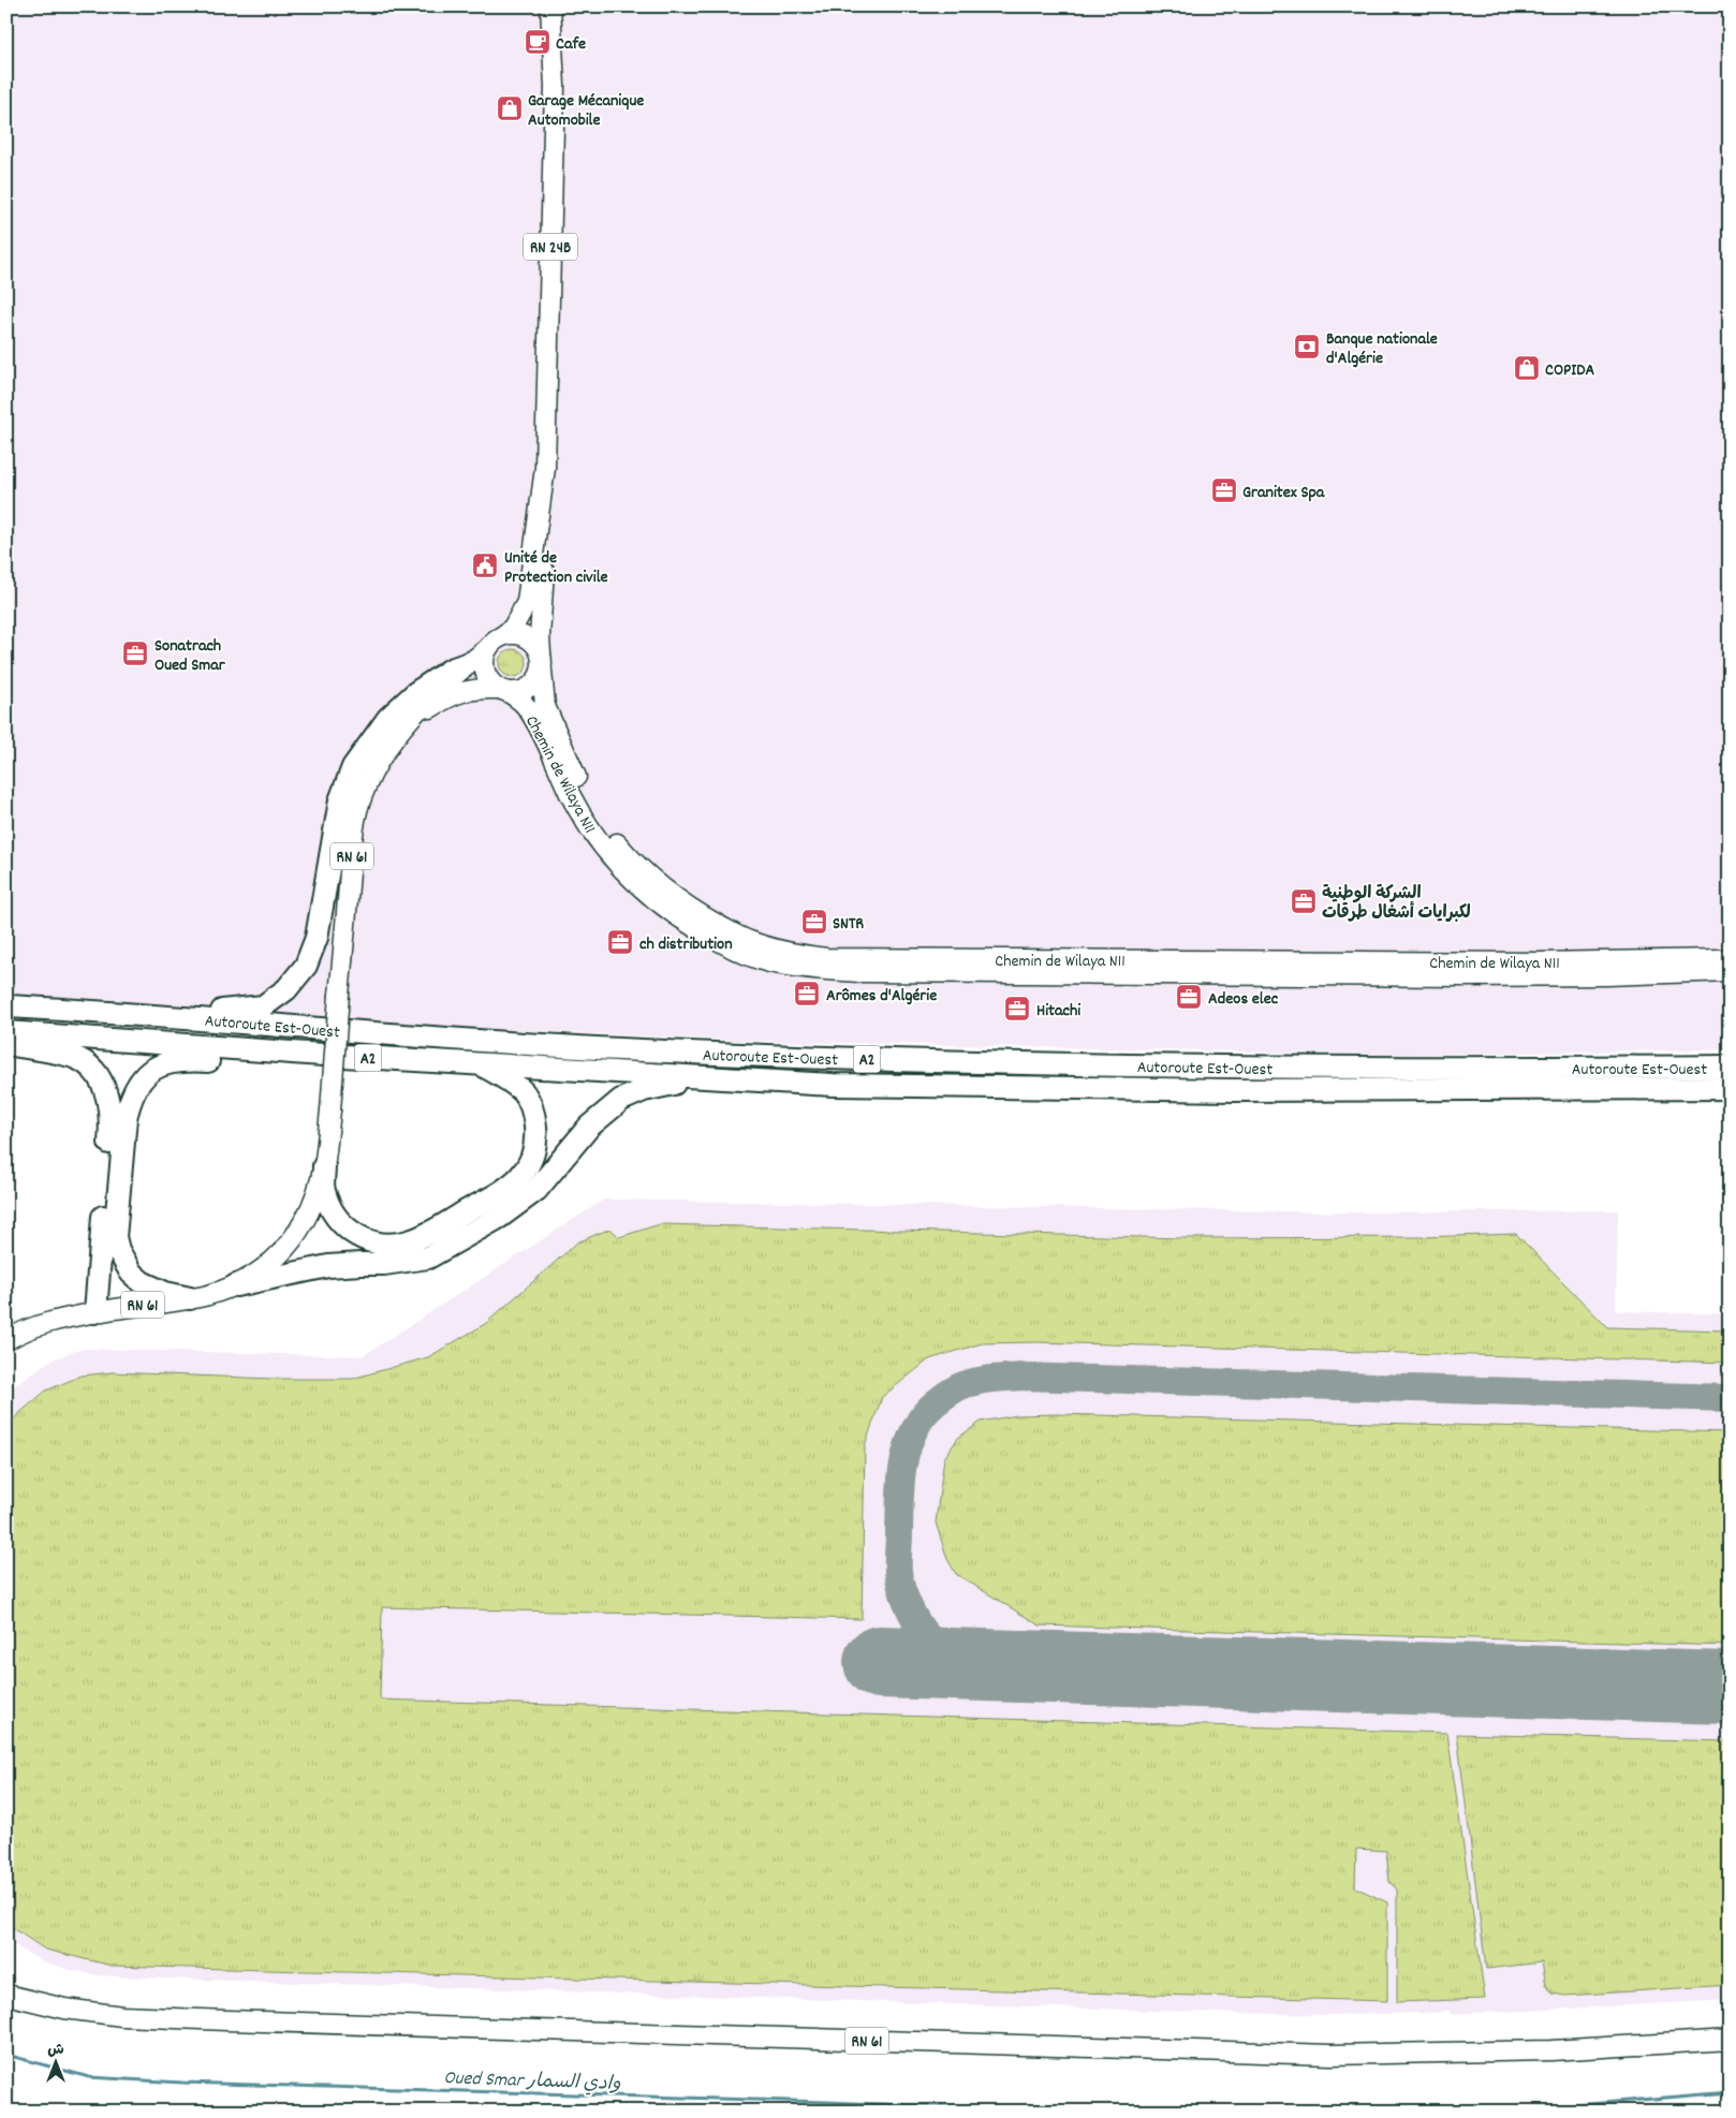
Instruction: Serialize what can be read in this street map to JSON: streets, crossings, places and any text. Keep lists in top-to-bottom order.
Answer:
{
  "streets": {
    "highway": ["Autoroute Est-Ouest", "A2"],
    "main road": ["RN 24B", "Chemin de Wilaya N11", "RN 61"]
  },
  "crossings": [
    ["RN 24B", "Chemin de Wilaya N11"],
    ["RN 24B", "RN 61"],
    ["Chemin de Wilaya N11", "RN 61"]
  ],
  "water": ["Oued Smar وادي السمار"],
  "places": {
    "cafe": ["Cafe"],
    "shop": ["Garage Mécanique Automobile", "COPIDA"],
    "bank": ["Banque nationale d'Algérie"],
    "office": [
      "Granitex Spa",
      "Sonatrach Oued Smar",
      "الشركة الوطنية لكبرايات أشغال طرقات",
      "SNTR",
      "ch distribution",
      "Arômes d'Algérie",
      "Adeos elec",
      "Hitachi"
    ],
    "public building": ["Unité de Protection civile"]
  },
  "north": "top"
}
